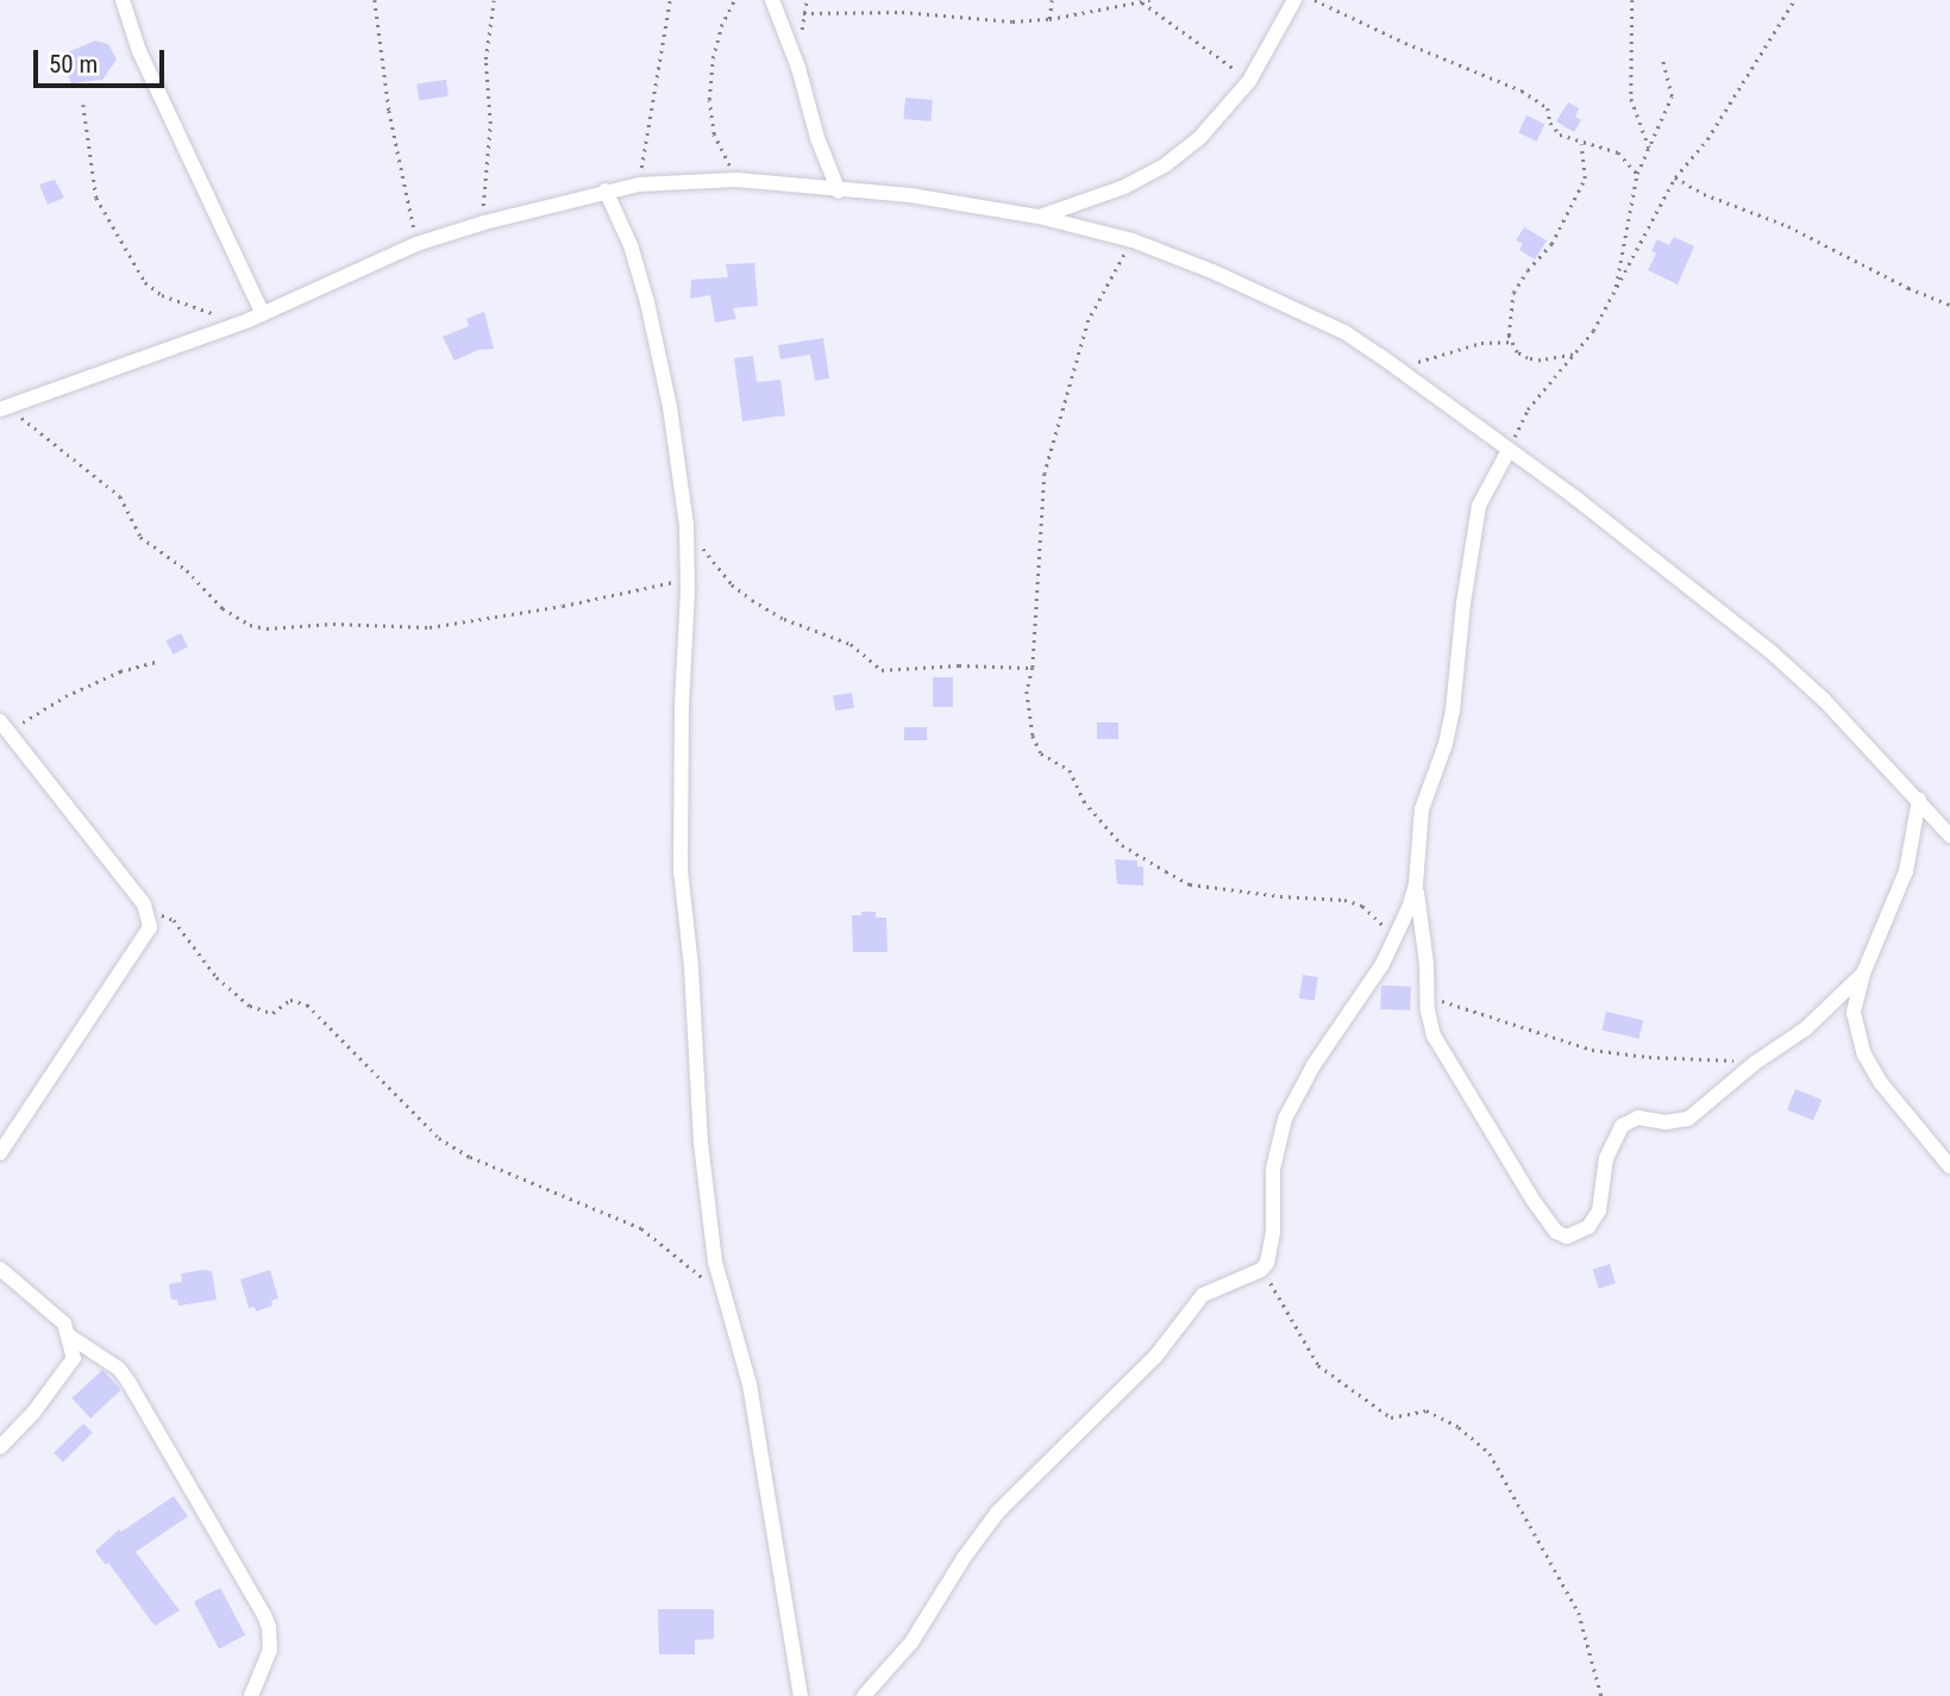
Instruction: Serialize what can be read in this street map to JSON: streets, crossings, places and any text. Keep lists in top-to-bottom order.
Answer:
{
  "scale_bar": "50 m"
}
